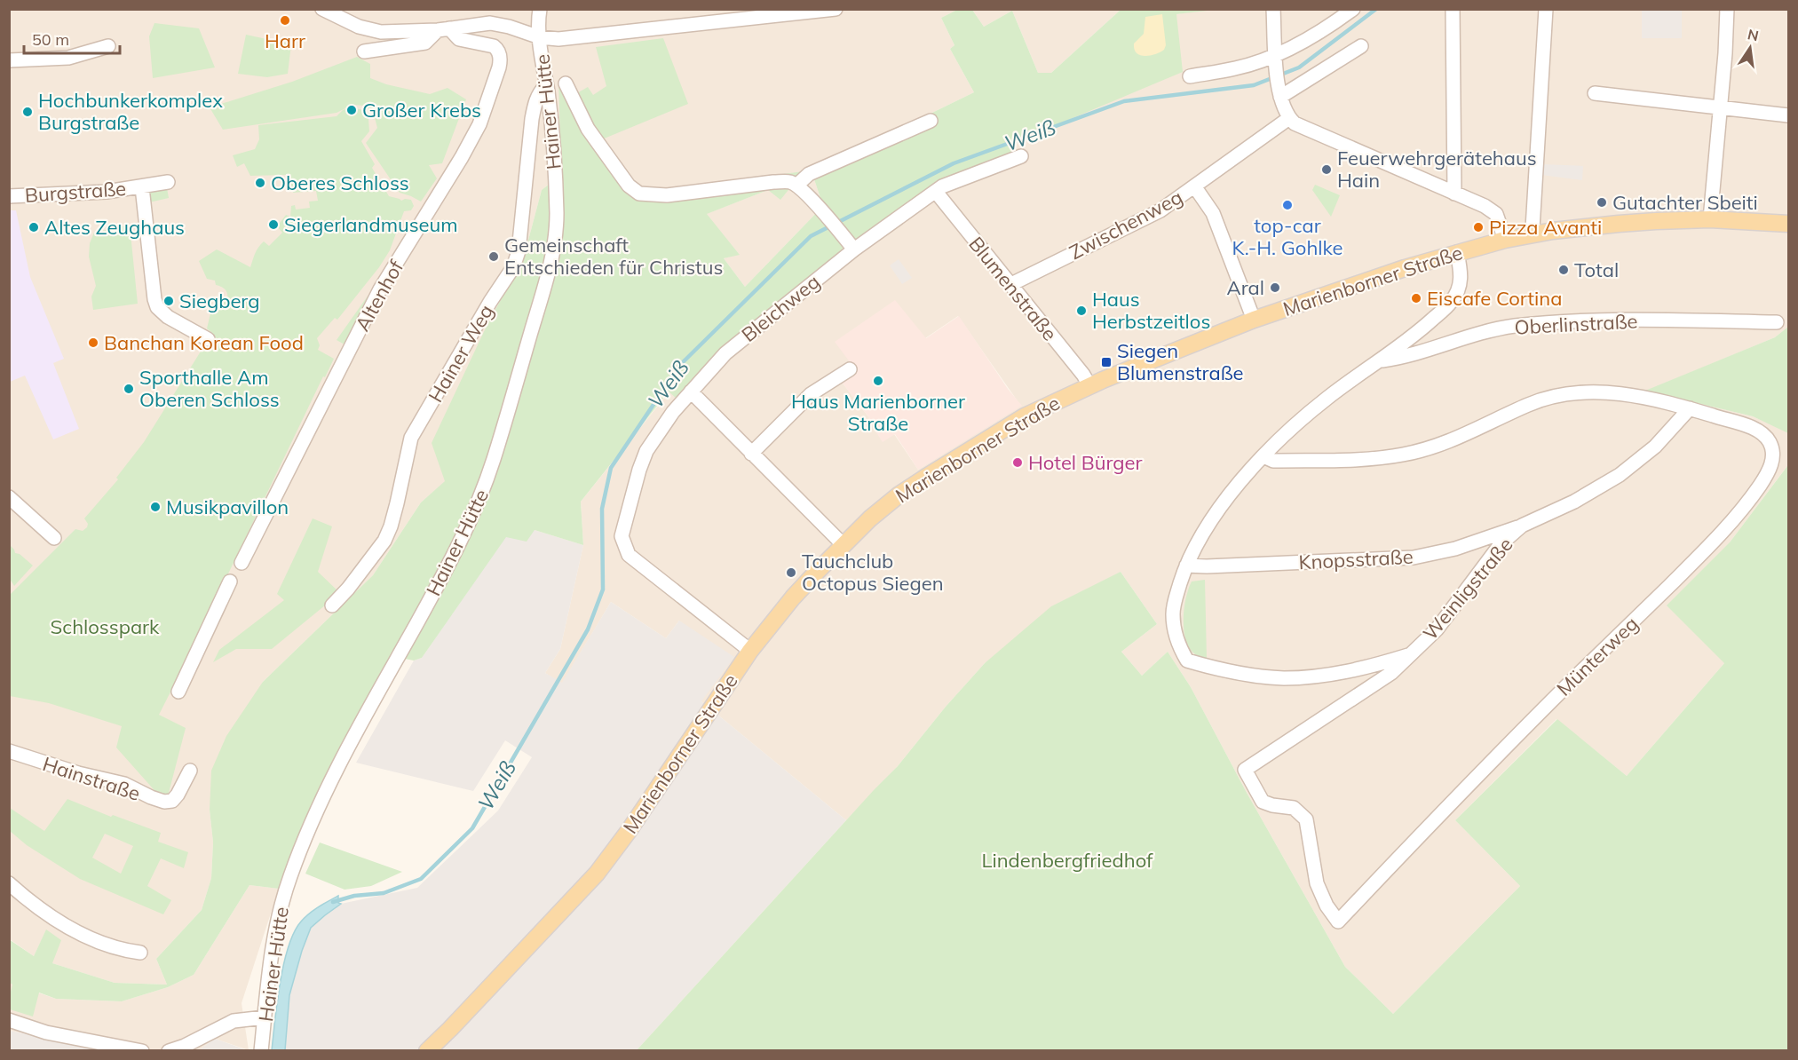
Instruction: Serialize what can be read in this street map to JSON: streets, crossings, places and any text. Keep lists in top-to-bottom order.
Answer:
{
  "streets": {
    "main road": ["Marienborner Straße"],
    "street": [
      "Hainer Hütte",
      "Burgstraße",
      "Zwischenweg",
      "Blumenstraße",
      "Altenhof",
      "Bleichweg",
      "Oberlinstraße",
      "Hainer Weg",
      "Knopsstraße",
      "Weinligstraße",
      "Münterweg",
      "Hainstraße"
    ]
  },
  "crossings": [
    ["Hainer Hütte", "Hainer Weg"],
    ["Zwischenweg", "Blumenstraße"],
    ["Marienborner Straße", "Blumenstraße"],
    ["Marienborner Straße", "Bleichweg"],
    ["Marienborner Straße", "Oberlinstraße"],
    ["Blumenstraße", "Bleichweg"],
    ["Oberlinstraße", "Knopsstraße"],
    ["Oberlinstraße", "Weinligstraße"],
    ["Knopsstraße", "Weinligstraße"],
    ["Weinligstraße", "Münterweg"]
  ],
  "water": ["Weiß"],
  "parks": ["Schlosspark", "Lindenbergfriedhof"],
  "places": {
    "other": [
      "Harr",
      "Großer Krebs",
      "Hochbunkerkomplex Burgstraße",
      "Feuerwehrgerätehaus Hain",
      "Oberes Schloss",
      "Gutachter Sbeiti",
      "top-car K.-H. Gohlke",
      "Siegerlandmuseum",
      "Altes Zeughaus",
      "Pizza Avanti",
      "Gemeinschaft Entschieden für Christus",
      "Total",
      "Aral",
      "Eiscafe Cortina",
      "Siegberg",
      "Haus Herbstzeitlos",
      "Banchan Korean Food",
      "Haus Marienborner Straße",
      "Sporthalle Am Oberen Schloss",
      "Hotel Bürger",
      "Musikpavillon",
      "Tauchclub Octopus Siegen"
    ],
    "transit": ["Siegen Blumenstraße"]
  },
  "scale_bar": "50 m",
  "north": "top"
}
